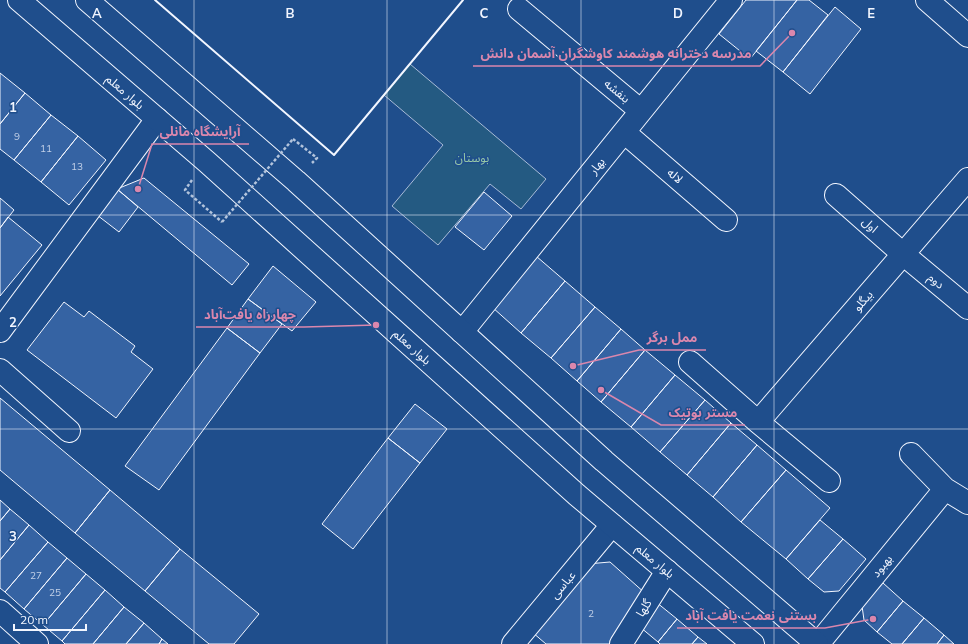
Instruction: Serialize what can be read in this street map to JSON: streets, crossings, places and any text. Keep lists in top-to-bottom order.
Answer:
{
  "streets": {
    "street": [
      "بنفشه",
      "بلوار معلم",
      "بهار",
      "لاله",
      "اول",
      "دوم",
      "بیگلو",
      "بهبود",
      "عباسی",
      "گلها"
    ]
  },
  "crossings": [
    ["بنفشه", "بهار"],
    ["بلوار معلم", "عباسی"],
    ["بلوار معلم", "گلها"],
    ["بهار", "لاله"],
    ["اول", "دوم"],
    ["اول", "بیگلو"],
    ["دوم", "بیگلو"]
  ],
  "parks": ["بوستان"],
  "places": [
    "مدرسه دخترانه هوشمند کاوشگران آسمان دانش",
    "آرایشگاه مانلی",
    "چهارراه یافت‌آباد",
    "ممل برگر",
    "مستر بوتیک",
    "بستنی نعمت یافت آباد"
  ],
  "house_numbers": [
    "9",
    "11",
    "13",
    "27",
    "25",
    "2"
  ],
  "scale_bar": "20 m",
  "grid": {
    "columns": [
      "A",
      "B",
      "C",
      "D",
      "E"
    ],
    "rows": ["1", "2", "3"]
  }
}
